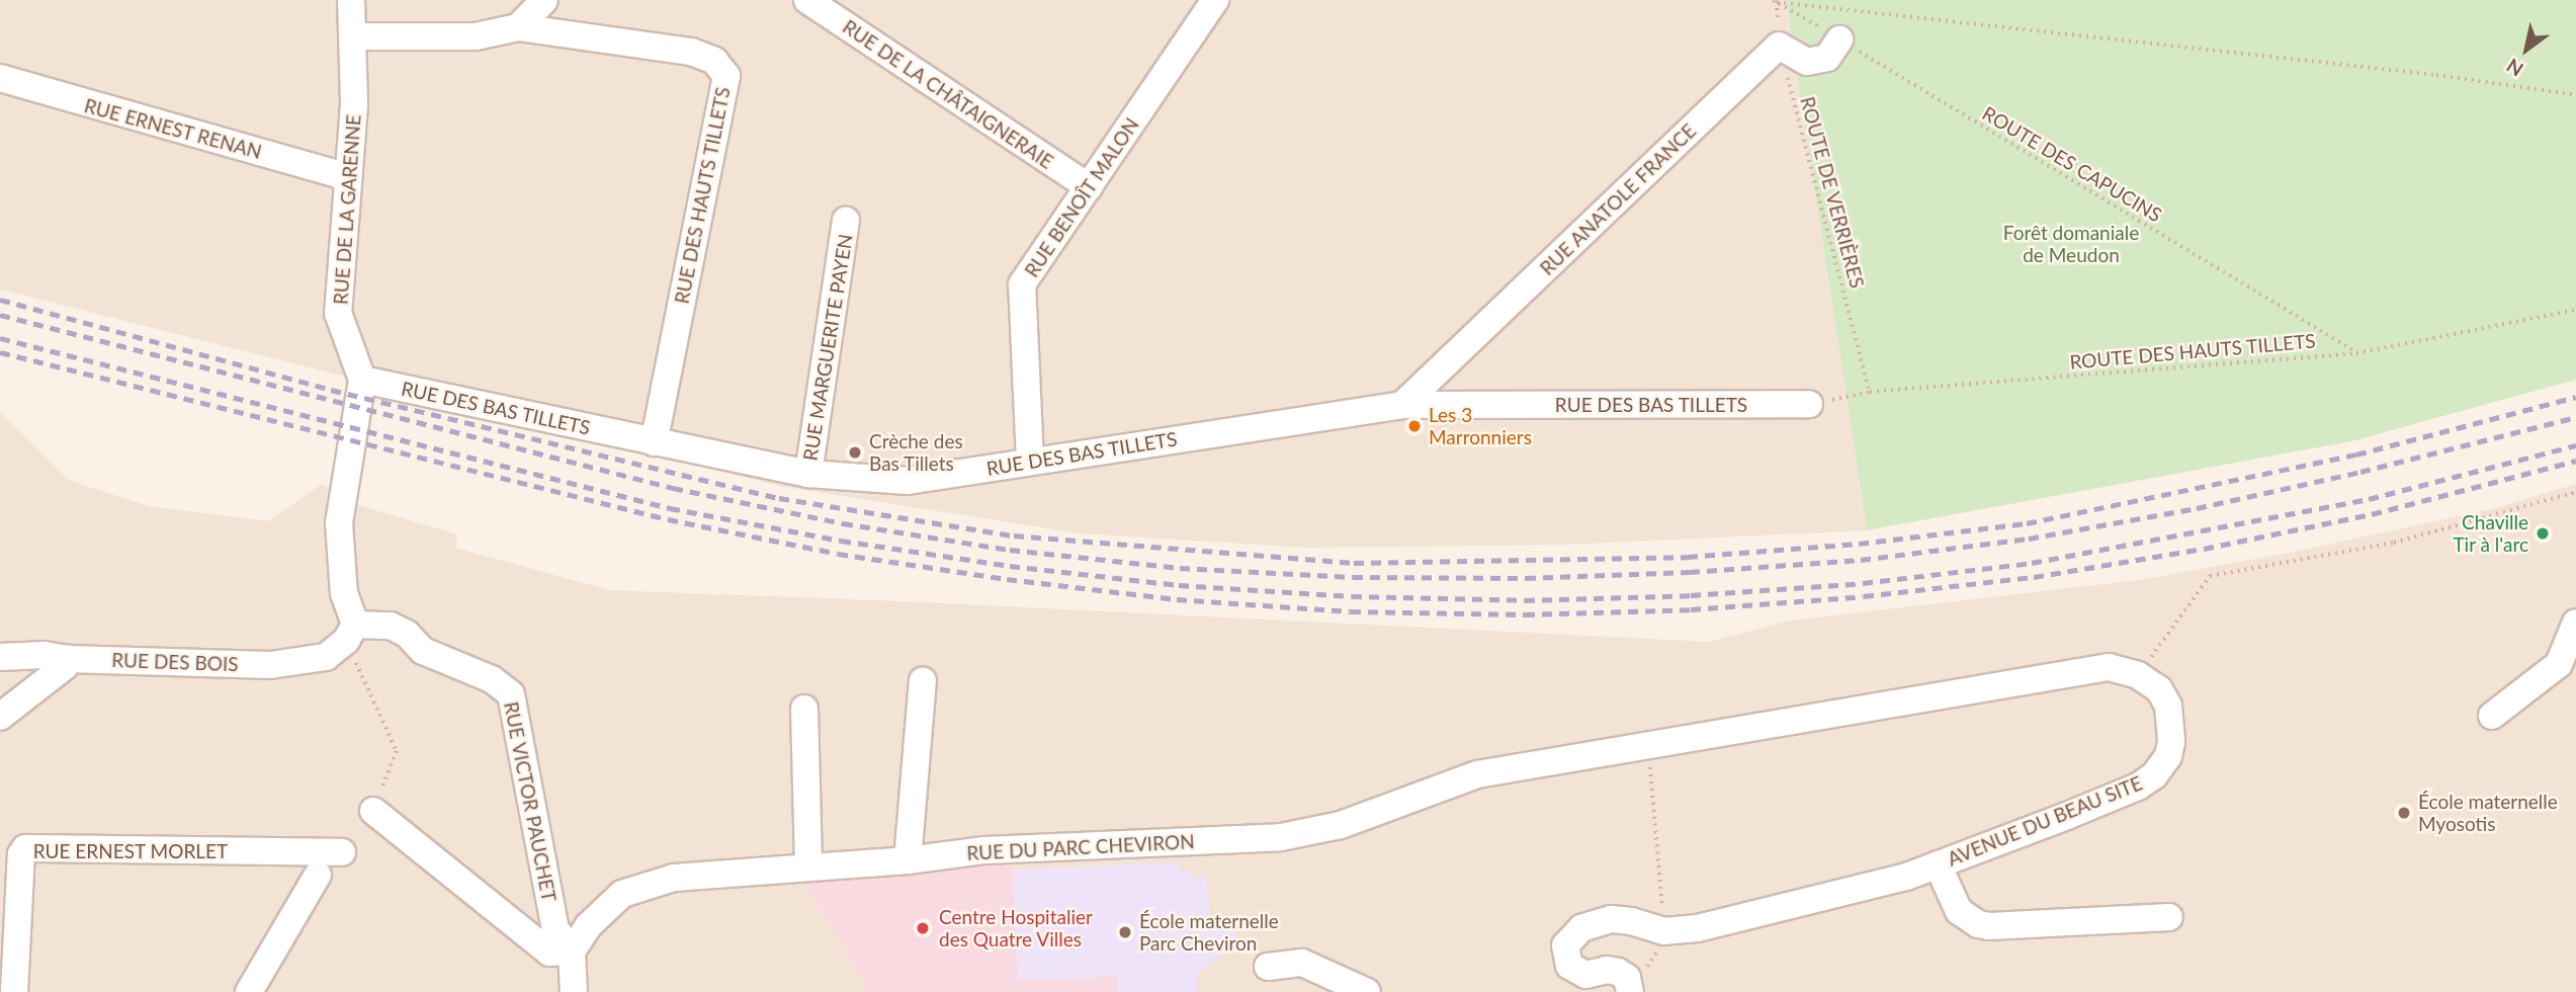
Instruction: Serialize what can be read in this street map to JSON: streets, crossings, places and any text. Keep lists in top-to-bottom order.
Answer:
{
  "streets": {
    "street": [
      "RUE DE LA CHÂTAIGNERAIE",
      "RUE ERNEST RENAN",
      "RUE DES HAUTS TILLETS",
      "RUE BENOÎT MALON",
      "RUE ANATOLE FRANCE",
      "RUE DE LA GARENNE",
      "RUE MARGUERITE PAYEN",
      "RUE DES BAS TILLETS",
      "RUE DES BOIS",
      "RUE VICTOR PAUCHET",
      "AVENUE DU BEAU SITE",
      "RUE DU PARC CHEVIRON",
      "RUE ERNEST MORLET"
    ],
    "path": ["ROUTE DES CAPUCINS", "ROUTE DE VERRIÈRES", "ROUTE DES HAUTS TILLETS"]
  },
  "crossings": [
    ["RUE DE LA CHÂTAIGNERAIE", "RUE BENOÎT MALON"],
    ["RUE ERNEST RENAN", "RUE DE LA GARENNE"],
    ["ROUTE DES CAPUCINS", "ROUTE DE VERRIÈRES"],
    ["ROUTE DES CAPUCINS", "ROUTE DES HAUTS TILLETS"],
    ["ROUTE DE VERRIÈRES", "RUE ANATOLE FRANCE"],
    ["ROUTE DE VERRIÈRES", "ROUTE DES HAUTS TILLETS"],
    ["RUE DES HAUTS TILLETS", "RUE DE LA GARENNE"],
    ["RUE DES HAUTS TILLETS", "RUE DES BAS TILLETS"],
    ["RUE BENOÎT MALON", "RUE DES BAS TILLETS"],
    ["RUE ANATOLE FRANCE", "RUE DES BAS TILLETS"],
    ["RUE DE LA GARENNE", "RUE DES BAS TILLETS"],
    ["RUE DE LA GARENNE", "RUE DES BOIS"],
    ["RUE DE LA GARENNE", "RUE VICTOR PAUCHET"],
    ["RUE MARGUERITE PAYEN", "RUE DES BAS TILLETS"],
    ["ROUTE DES HAUTS TILLETS", "RUE DES BAS TILLETS"],
    ["RUE DES BOIS", "RUE VICTOR PAUCHET"],
    ["RUE VICTOR PAUCHET", "RUE DU PARC CHEVIRON"],
    ["AVENUE DU BEAU SITE", "RUE DU PARC CHEVIRON"]
  ],
  "parks": ["Forêt domaniale de Meudon"],
  "places": [
    "Les 3 Marronniers",
    "Crèche des Bas Tillets",
    "Chaville Tir à l'arc",
    "École maternelle Myosotis",
    "Centre Hospitalier des Quatre Villes",
    "École maternelle Parc Cheviron"
  ],
  "north": "bottom left"
}
